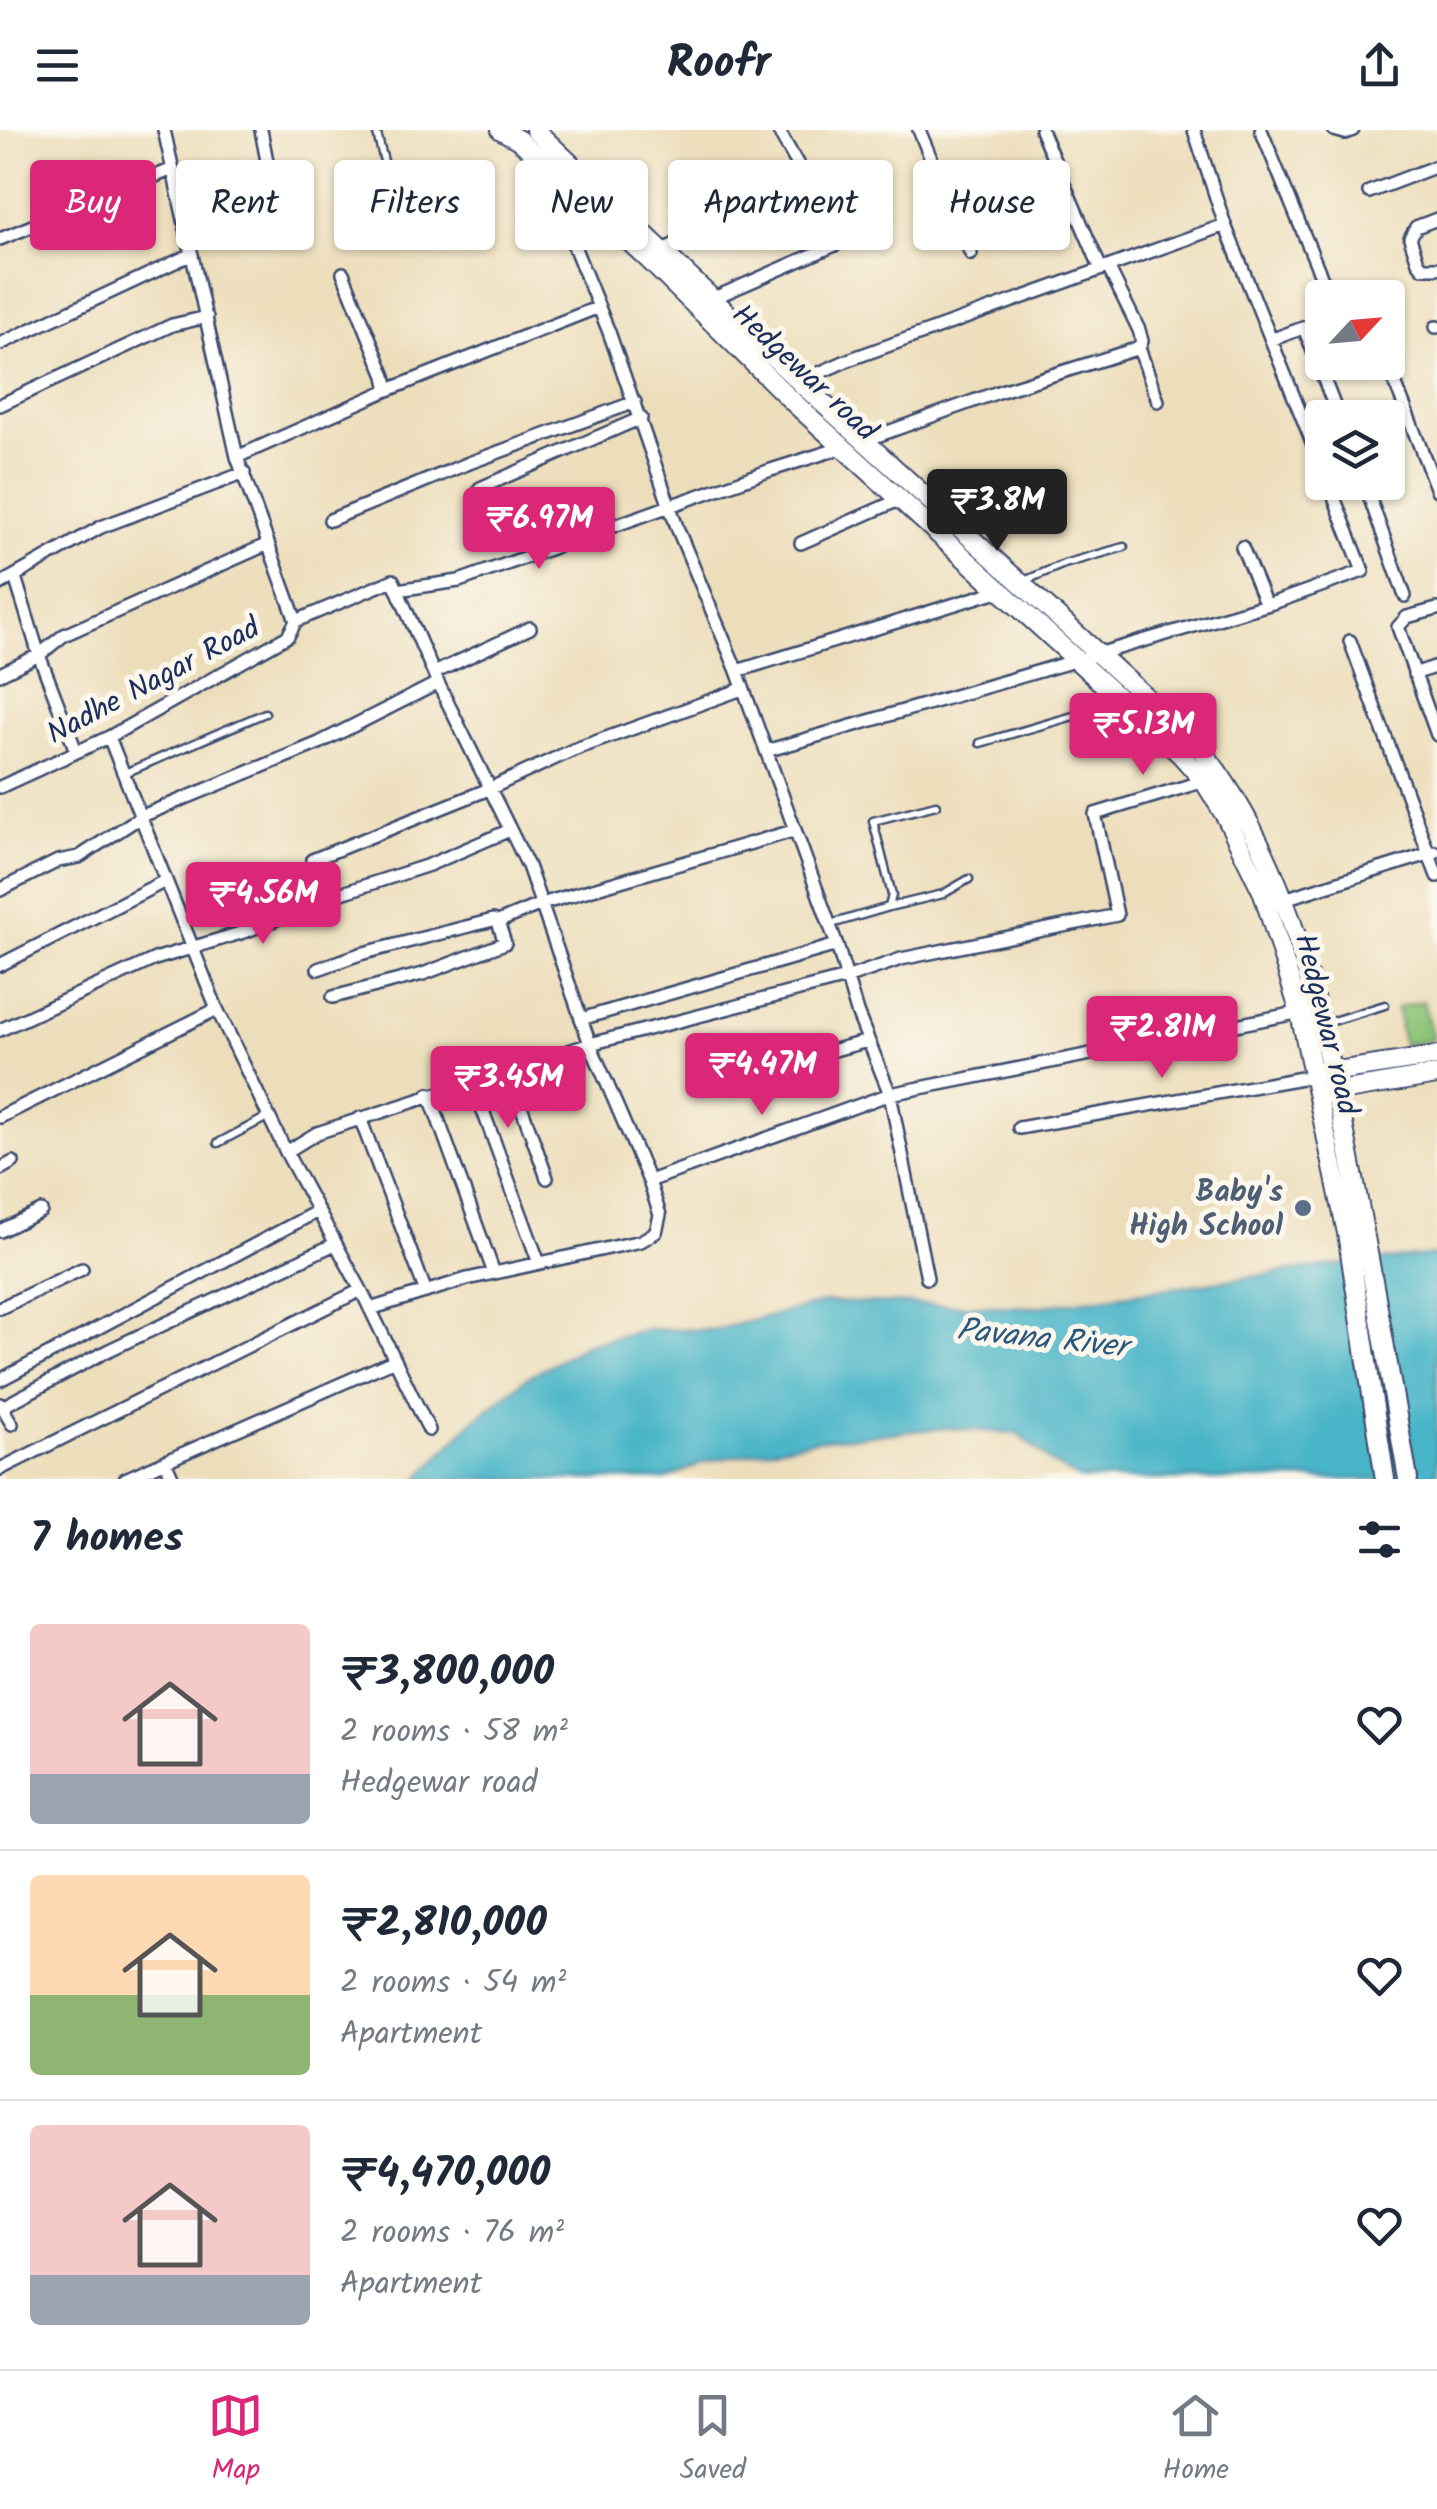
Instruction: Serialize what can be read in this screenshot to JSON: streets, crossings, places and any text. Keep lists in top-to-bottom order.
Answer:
{
  "streets": {
    "main road": ["Hedgewar road"],
    "street": ["Nadhe Nagar Road"]
  },
  "water": ["Pavana River"],
  "places": ["Baby's High School"],
  "north": "top right",
  "page": {
    "header": "Roofr",
    "chip": [
      "Buy",
      "Rent",
      "Filters",
      "New",
      "Apartment",
      "House"
    ],
    "price": [
      "₹3.8M",
      "₹6.97M",
      "₹5.13M",
      "₹4.56M",
      "₹2.81M",
      "₹4.47M",
      "₹3.45M"
    ],
    "heading": "7 homes",
    "list": [
      {
        "name": "₹3,800,000",
        "note": "2 rooms · 58 m² · Hedgewar road"
      },
      {
        "name": "₹2,810,000",
        "note": "2 rooms · 54 m² · Apartment"
      },
      {
        "name": "₹4,470,000",
        "note": "2 rooms · 76 m² · Apartment"
      }
    ],
    "tabs": ["Map", "Saved", "Home"]
  }
}
